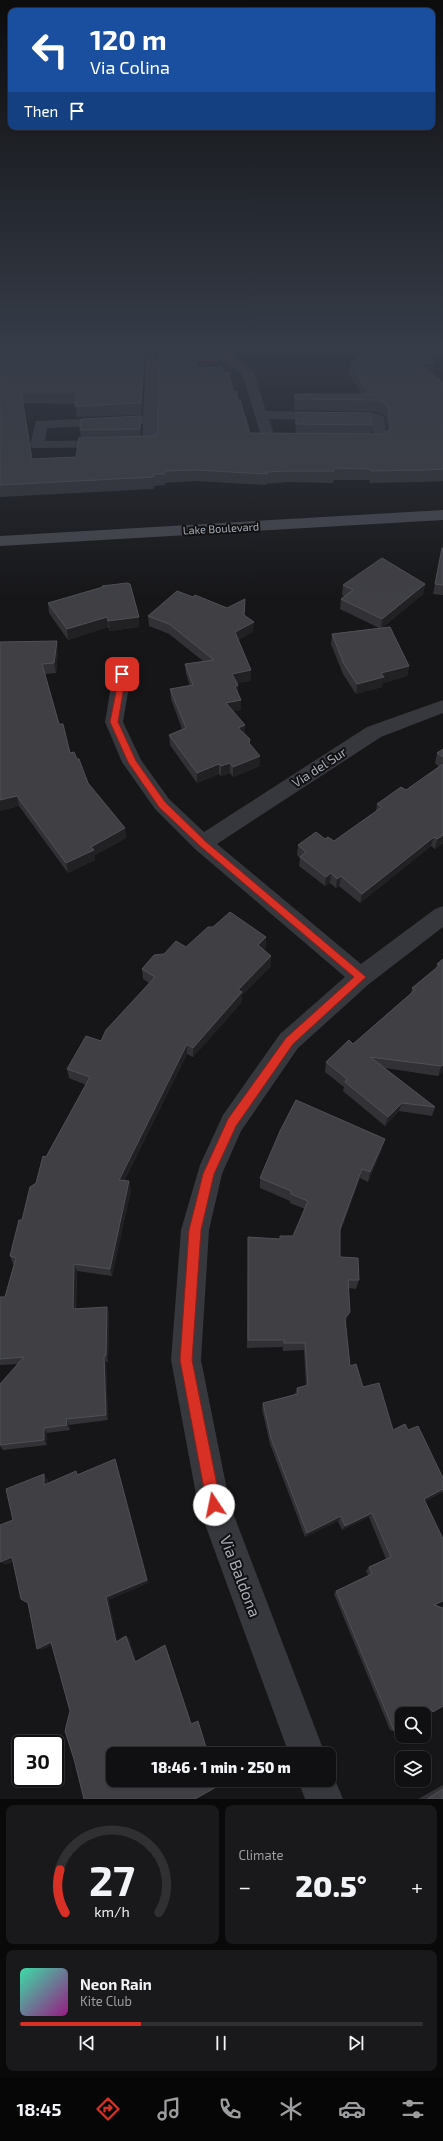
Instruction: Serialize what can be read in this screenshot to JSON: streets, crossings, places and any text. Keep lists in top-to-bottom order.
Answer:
{
  "streets": {
    "street": ["Lake Boulevard", "Via del Sur", "Via Baldona"]
  },
  "page": {
    "turn": ["120 m", "Via Colina"],
    "then": "Then",
    "limit": "30",
    "trip": "18:46 · 1 min · 250 m",
    "tile": "Climate",
    "heat": ["−", "20.5°", "+"],
    "song": ["Neon Rain", "Kite Club"],
    "tabs": "18:45",
    "gauge": ["27", "km/h"]
  }
}
